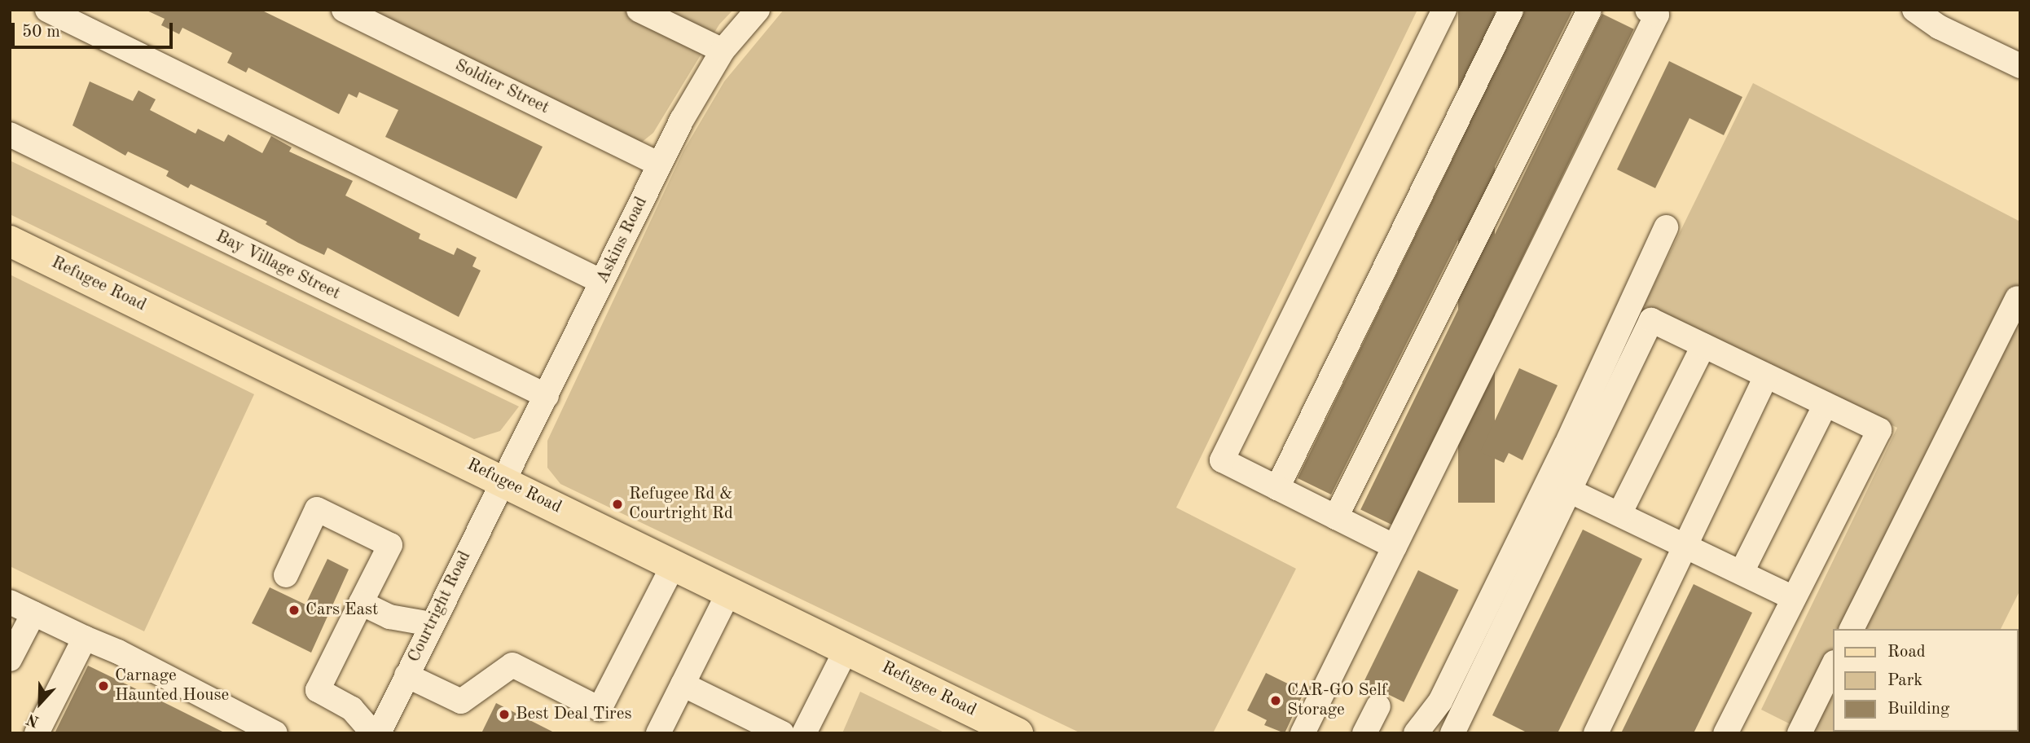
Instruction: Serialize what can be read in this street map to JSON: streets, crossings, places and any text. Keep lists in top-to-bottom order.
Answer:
{
  "streets": {
    "main road": ["Refugee Road"],
    "street": [
      "Soldier Street",
      "Askins Road",
      "Bay Village Street",
      "Courtright Road"
    ]
  },
  "crossings": [
    ["Soldier Street", "Askins Road"],
    ["Askins Road", "Bay Village Street"],
    ["Askins Road", "Refugee Road"],
    ["Askins Road", "Courtright Road"],
    ["Refugee Road", "Courtright Road"]
  ],
  "places": [
    "Refugee Rd & Courtright Rd",
    "Cars East",
    "Carnage Haunted House",
    "CAR-GO Self Storage",
    "Best Deal Tires"
  ],
  "legend": ["Road", "Park", "Building"],
  "scale_bar": "50 m",
  "north": "bottom"
}
